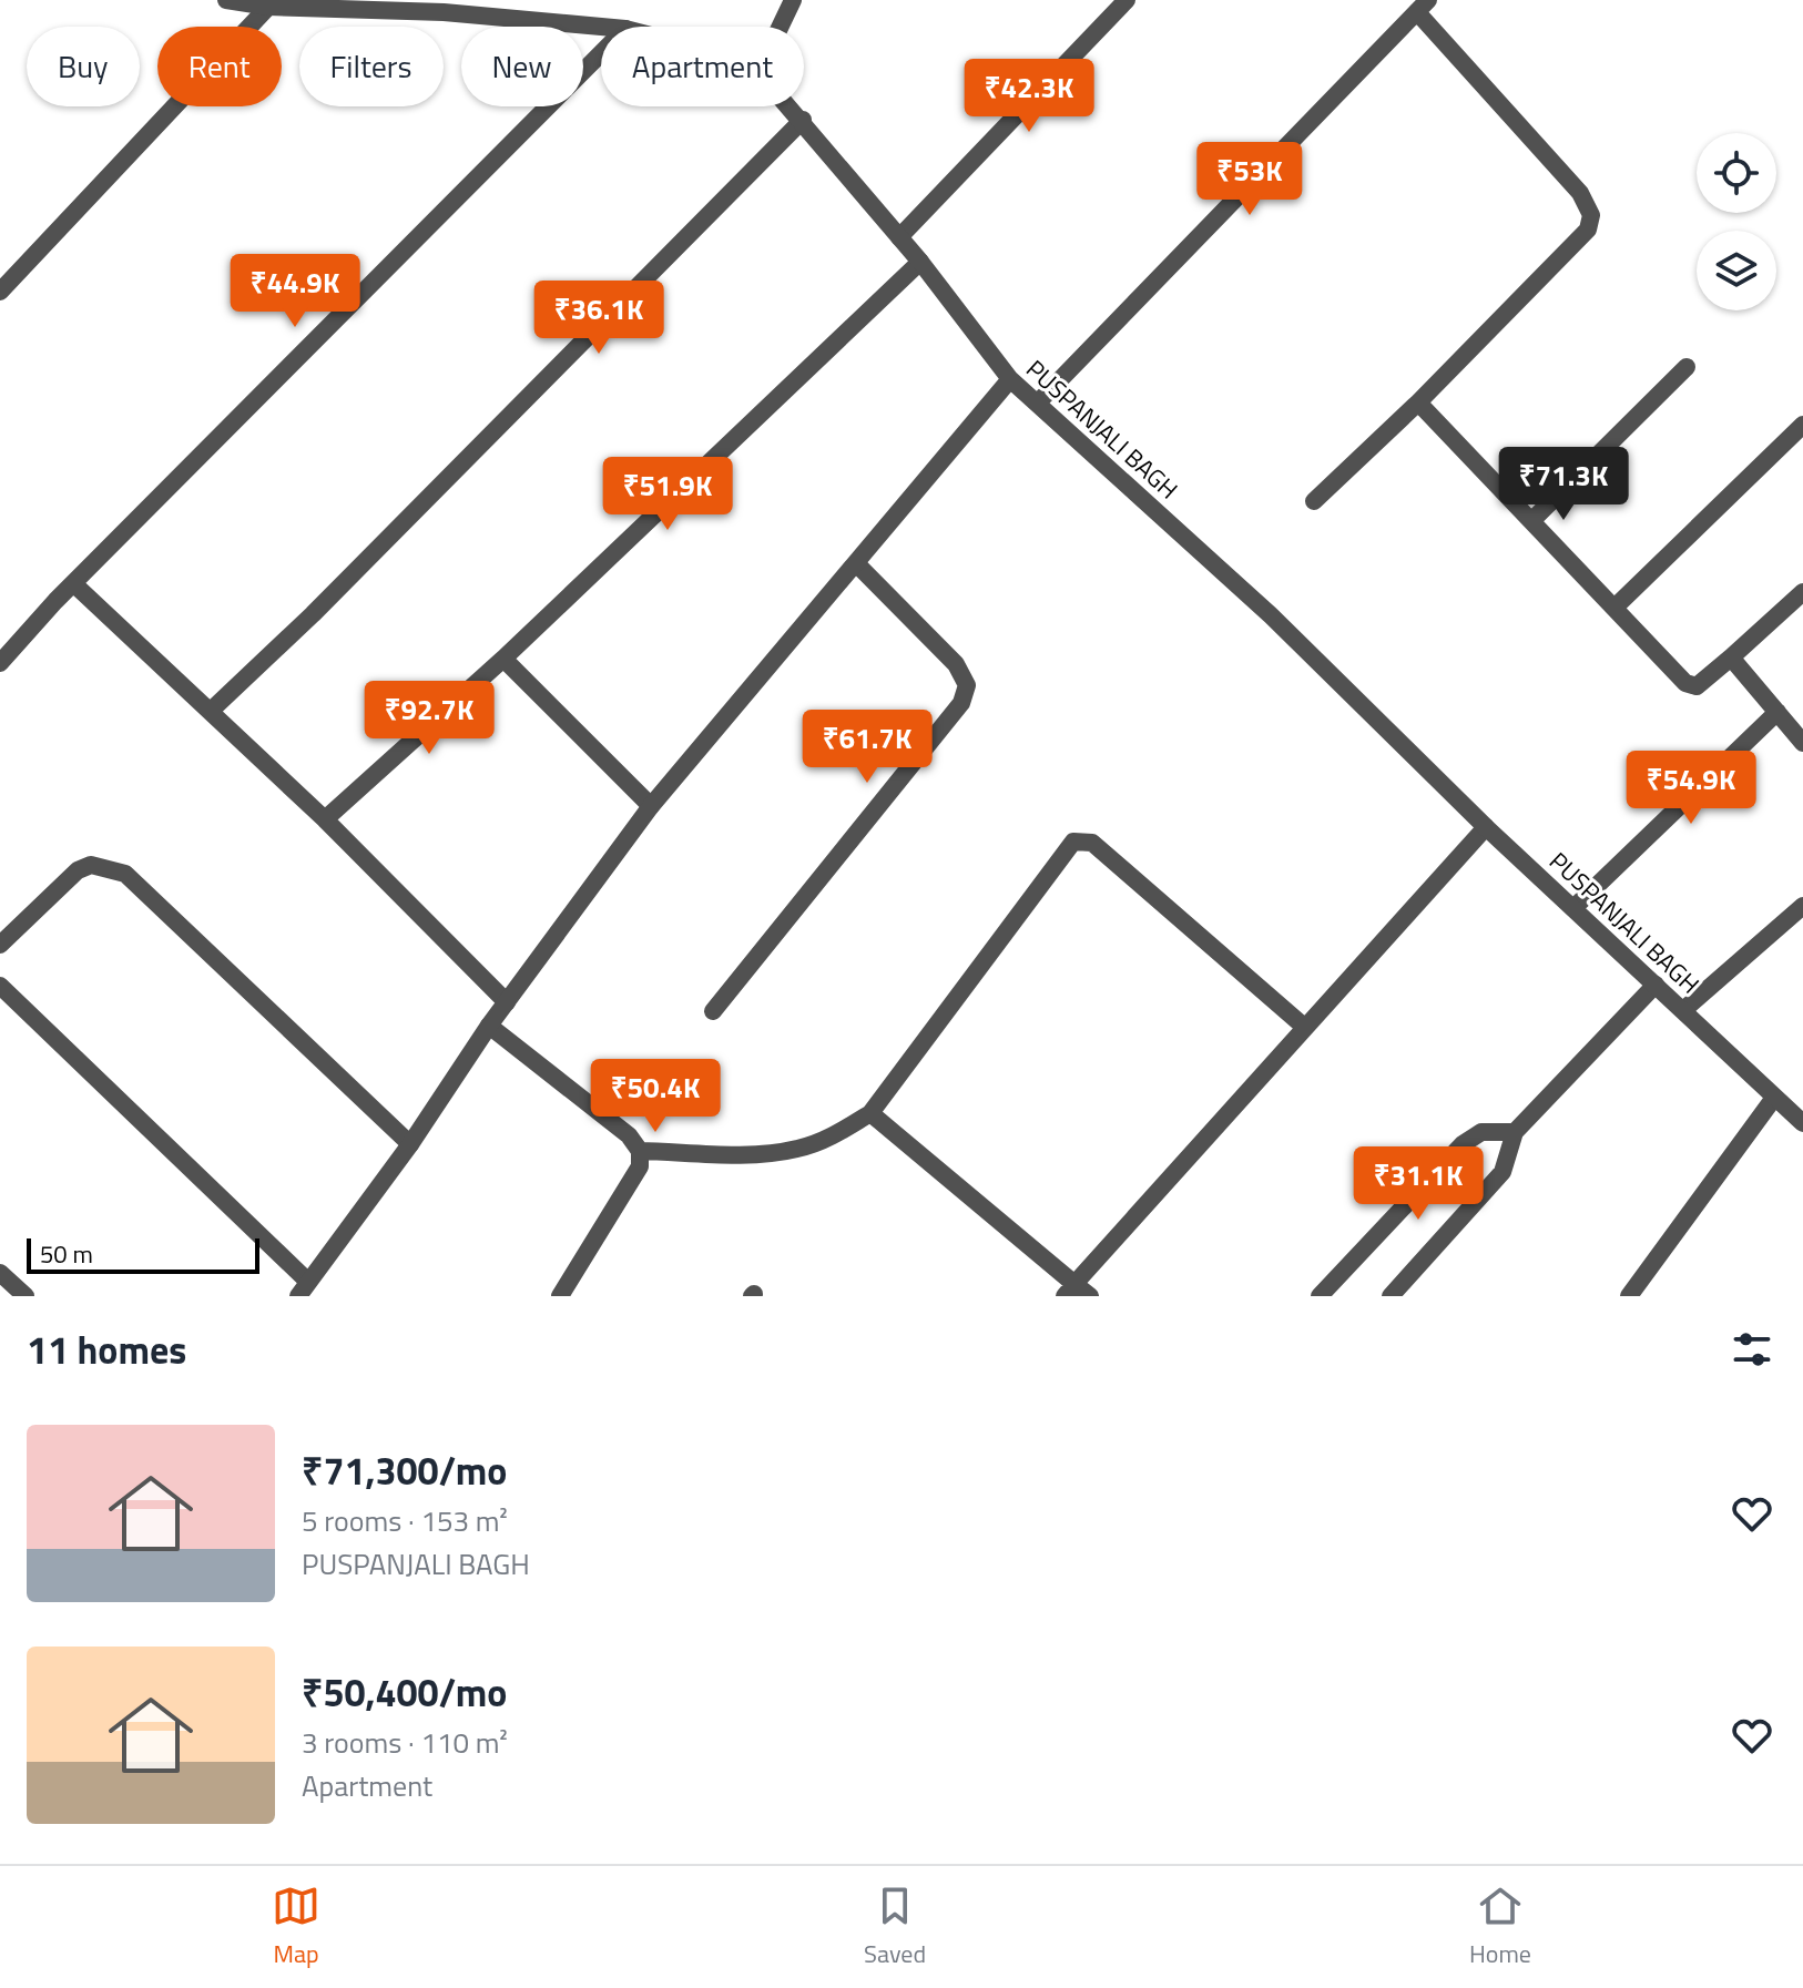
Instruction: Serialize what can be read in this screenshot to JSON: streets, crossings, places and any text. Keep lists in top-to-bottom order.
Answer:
{
  "streets": {
    "street": ["PUSPANJALI BAGH"]
  },
  "scale_bar": "50 m",
  "page": {
    "chip": [
      "Buy",
      "Rent",
      "Filters",
      "New",
      "Apartment"
    ],
    "price": [
      "₹42.3K",
      "₹53K",
      "₹44.9K",
      "₹36.1K",
      "₹71.3K",
      "₹51.9K",
      "₹92.7K",
      "₹61.7K",
      "₹54.9K",
      "₹50.4K",
      "₹31.1K"
    ],
    "scale": "50 m",
    "heading": "11 homes",
    "list": [
      {
        "name": "₹71,300/mo",
        "note": "5 rooms · 153 m² · PUSPANJALI BAGH"
      },
      {
        "name": "₹50,400/mo",
        "note": "3 rooms · 110 m² · Apartment"
      }
    ],
    "tabs": ["Map", "Saved", "Home"]
  }
}
